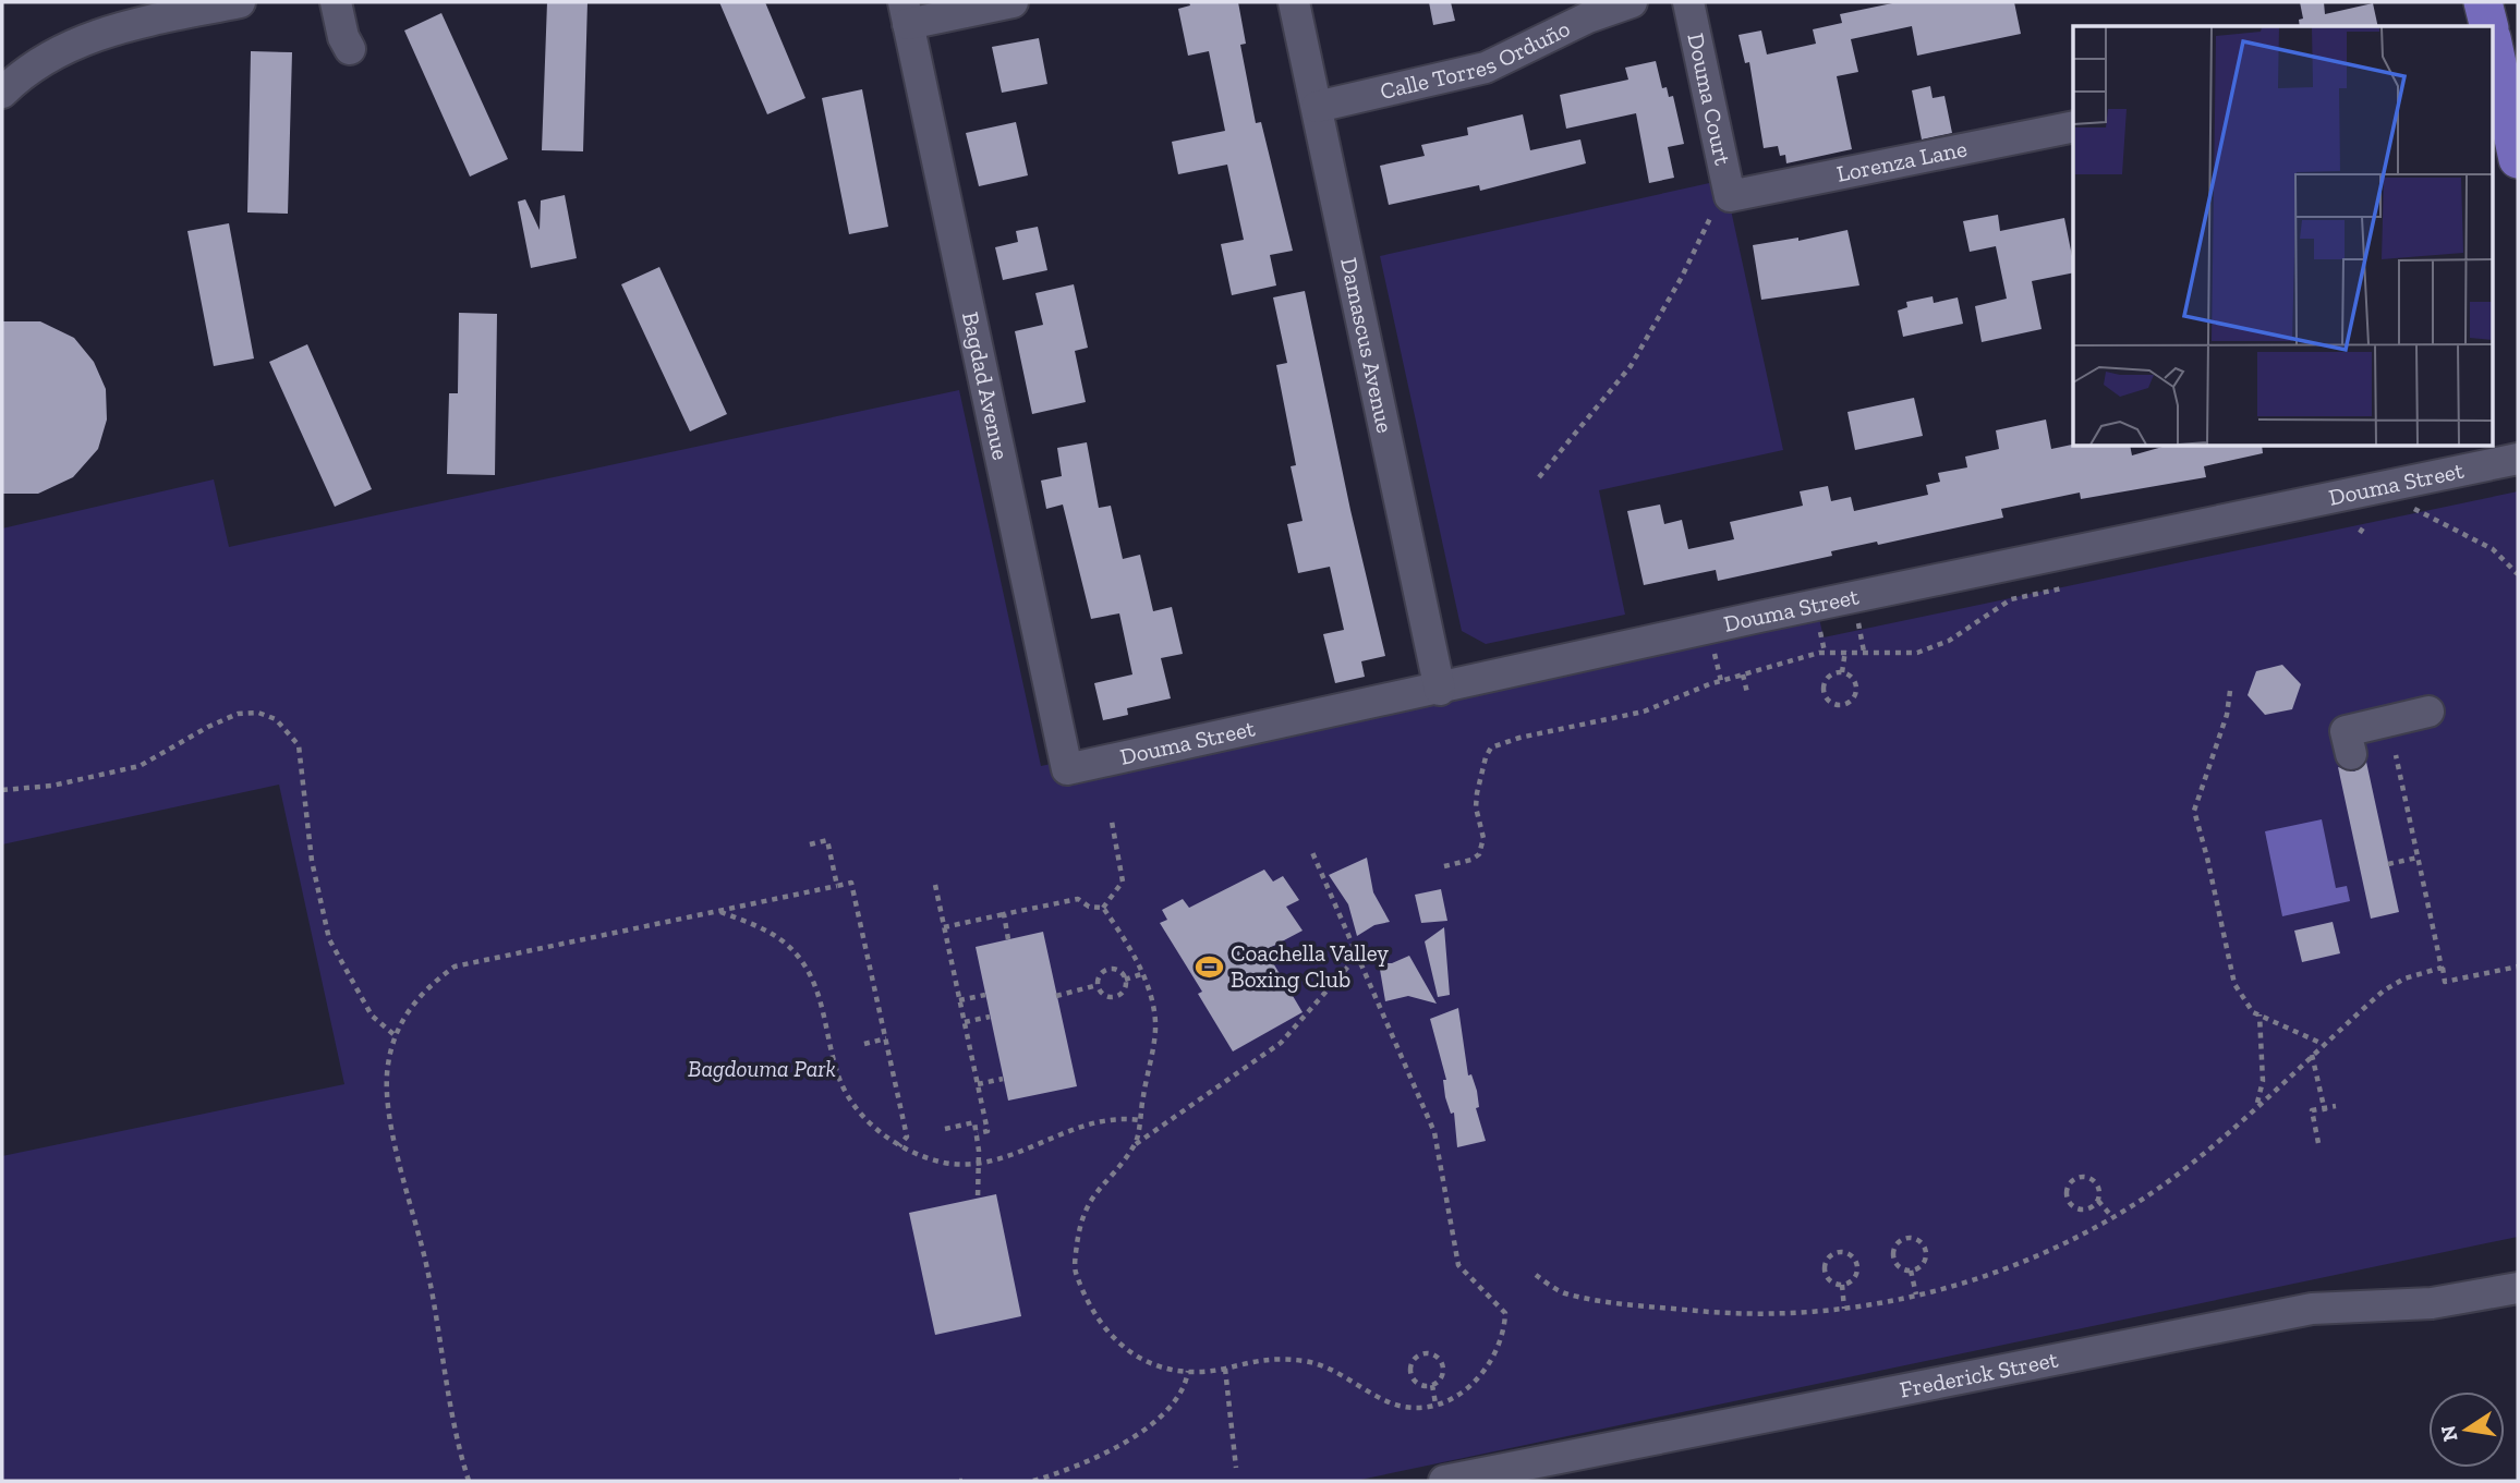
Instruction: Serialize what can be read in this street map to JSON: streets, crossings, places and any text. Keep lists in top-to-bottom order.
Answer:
{
  "streets": {
    "street": [
      "Calle Torres Orduño",
      "Douma Court",
      "Lorenza Lane",
      "Damascus Avenue",
      "Bagdad Avenue",
      "Douma Street",
      "Frederick Street"
    ]
  },
  "crossings": [
    ["Calle Torres Orduño", "Damascus Avenue"],
    ["Douma Court", "Lorenza Lane"],
    ["Damascus Avenue", "Douma Street"],
    ["Bagdad Avenue", "Douma Street"]
  ],
  "parks": ["Bagdouma Park"],
  "places": {
    "sports": ["Coachella Valley Boxing Club"]
  },
  "north": "left"
}
